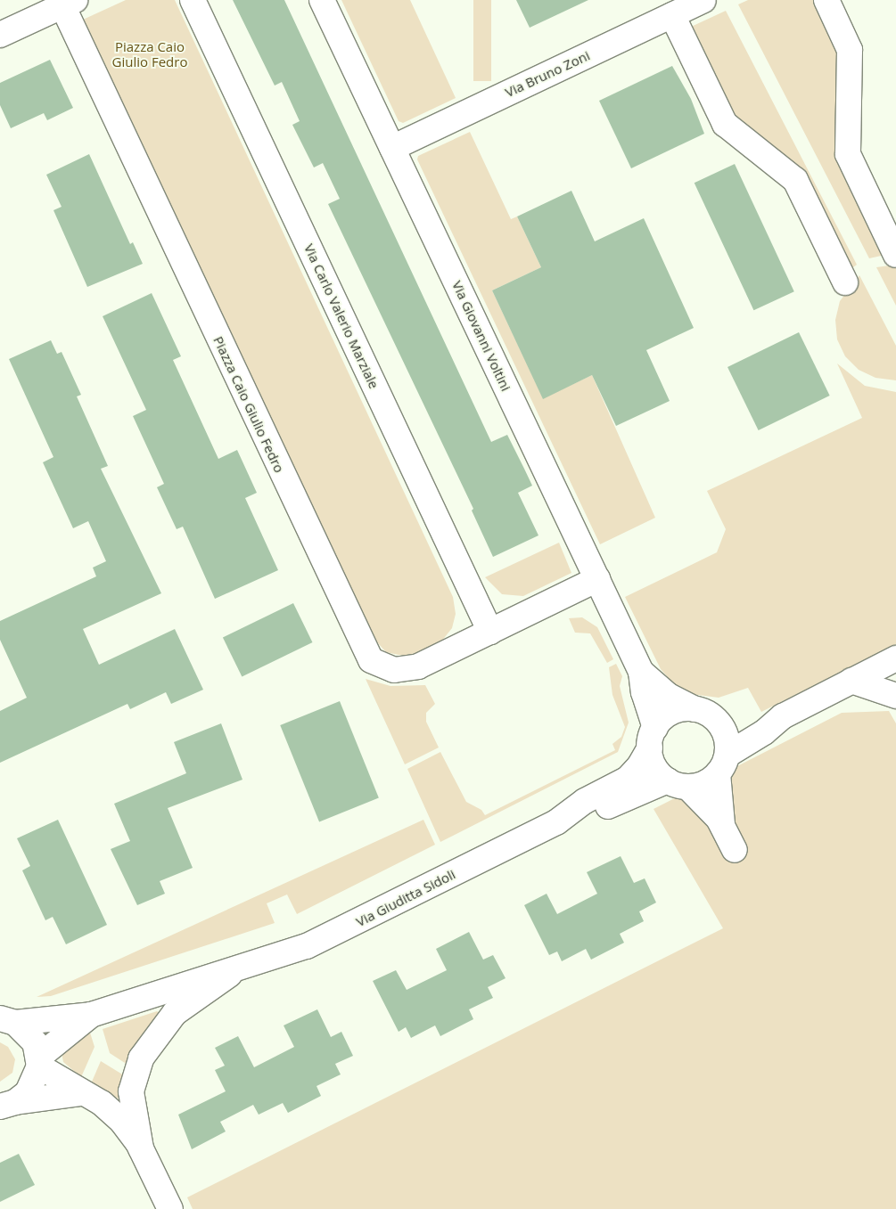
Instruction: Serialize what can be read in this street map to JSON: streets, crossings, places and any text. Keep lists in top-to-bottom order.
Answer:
{
  "streets": {
    "street": [
      "Via Bruno Zoni",
      "Via Carlo Valerio Marziale",
      "Via Giovanni Voltini",
      "Piazza Caio Giulio Fedro",
      "Via Giuditta Sidoli"
    ]
  },
  "crossings": [
    ["Via Bruno Zoni", "Via Giovanni Voltini"],
    ["Via Carlo Valerio Marziale", "Piazza Caio Giulio Fedro"],
    ["Via Giovanni Voltini", "Piazza Caio Giulio Fedro"],
    ["Via Giovanni Voltini", "Via Giuditta Sidoli"]
  ],
  "parks": ["Piazza Caio Giulio Fedro"]
}
